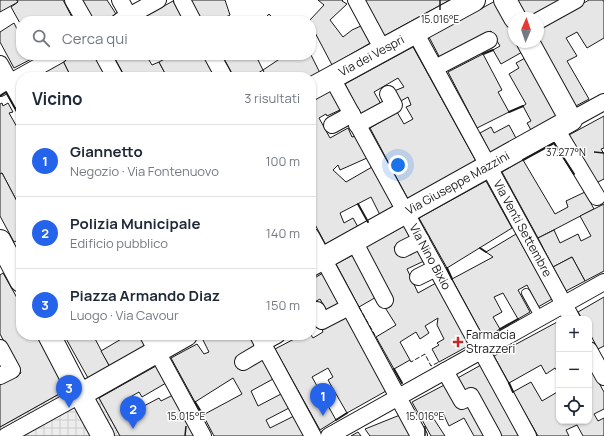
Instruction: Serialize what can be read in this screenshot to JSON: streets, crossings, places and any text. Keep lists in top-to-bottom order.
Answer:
{
  "streets": {
    "street": [
      "Via dei Vespri",
      "Via Giuseppe Mazzini",
      "Via Venti Settembre",
      "Via Nino Bixio"
    ]
  },
  "crossings": [
    ["Via dei Vespri", "Via Venti Settembre"],
    ["Via dei Vespri", "Via Nino Bixio"],
    ["Via Giuseppe Mazzini", "Via Venti Settembre"],
    ["Via Giuseppe Mazzini", "Via Nino Bixio"]
  ],
  "places": {
    "health": ["Farmacia Strazzeri"]
  },
  "north": "top",
  "page": {
    "search": "Cerca qui",
    "heading": ["Vicino", "3 risultati"],
    "list": [
      {
        "mark": "1",
        "name": "Giannetto",
        "note": "Negozio · Via Fontenuovo",
        "value": "100 m"
      },
      {
        "mark": "2",
        "name": "Polizia Municipale",
        "note": "Edificio pubblico",
        "value": "140 m"
      },
      {
        "mark": "3",
        "name": "Piazza Armando Diaz",
        "note": "Luogo · Via Cavour",
        "value": "150 m"
      }
    ],
    "map_buttons": ["+", "−"],
    "pins": ["3", "1", "2"]
  },
  "coordinates": ["15.016°E", "37.277°N", "15.015°E"]
}
